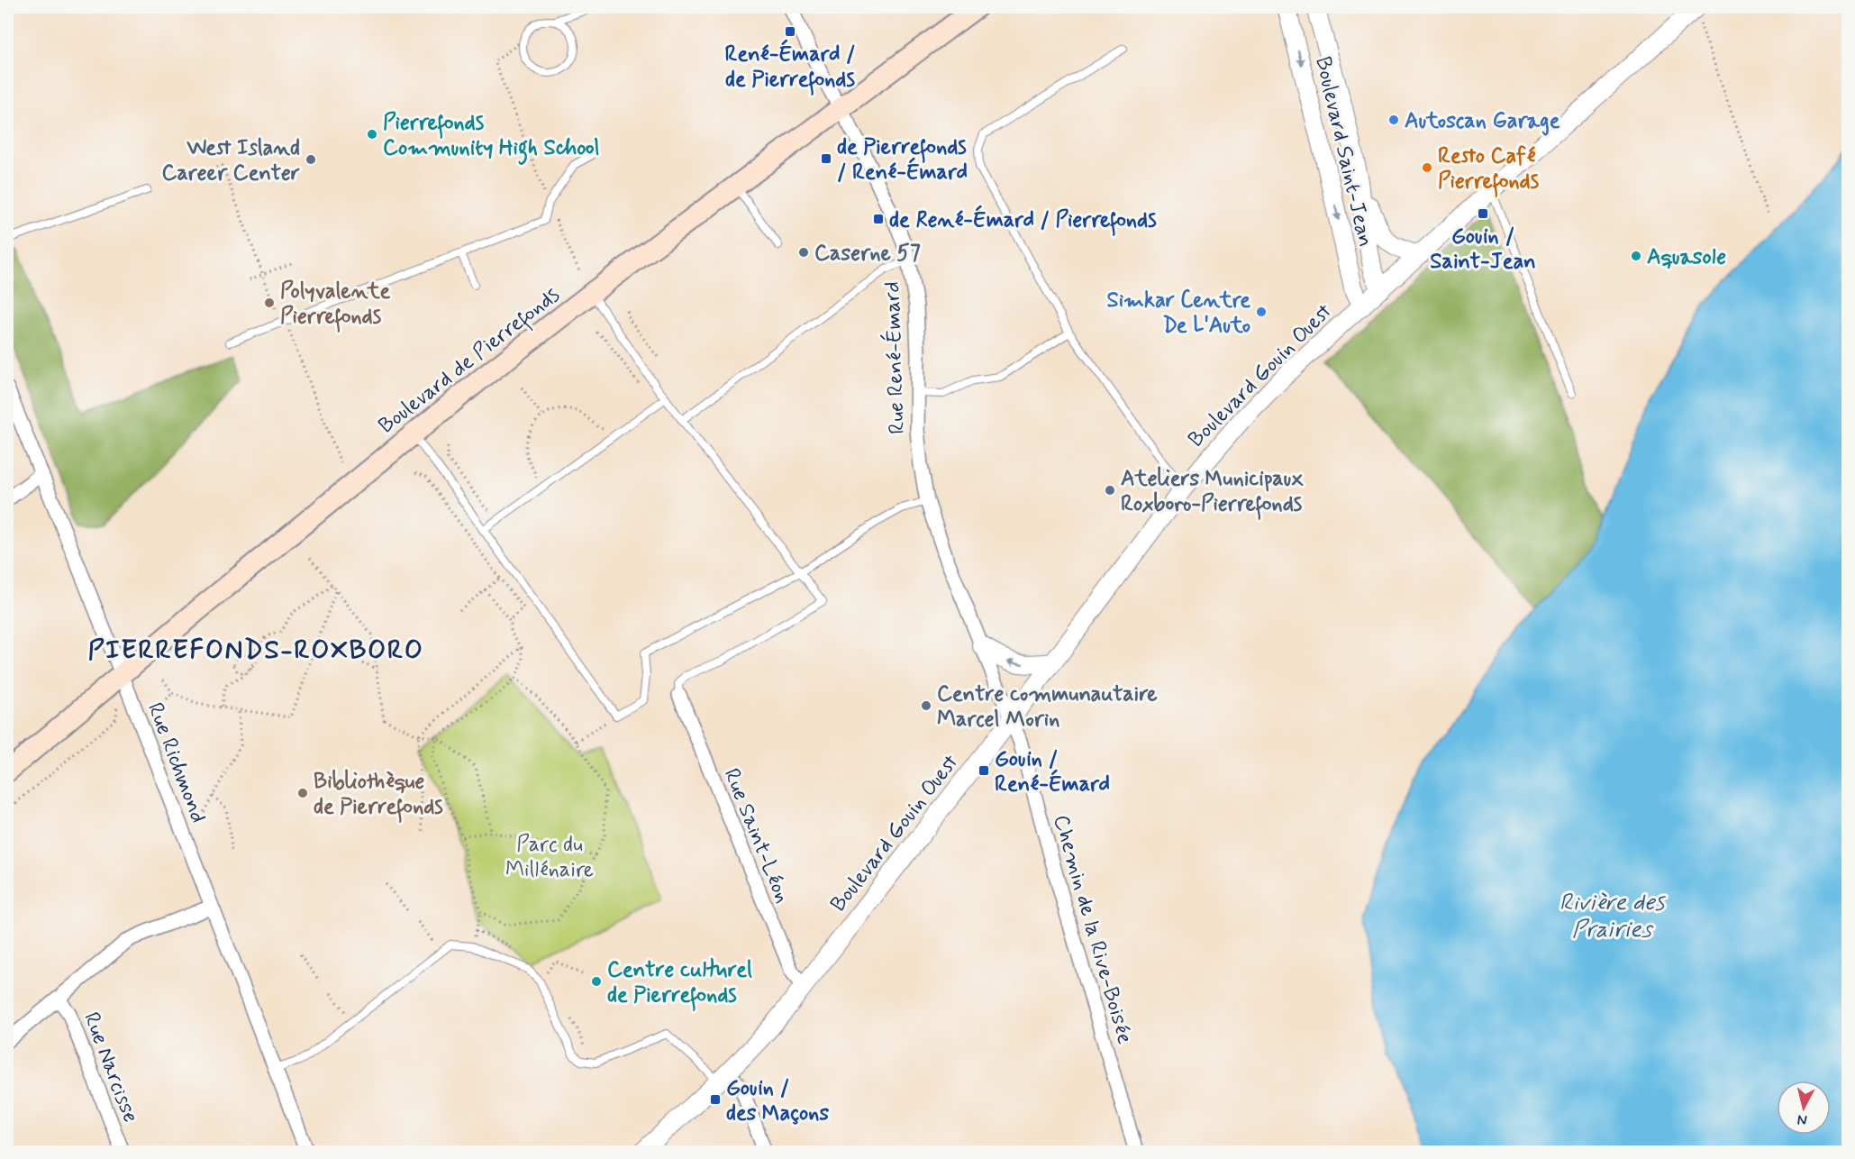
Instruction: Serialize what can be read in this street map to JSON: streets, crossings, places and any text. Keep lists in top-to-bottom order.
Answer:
{
  "streets": {
    "main road": ["Boulevard de Pierrefonds"],
    "street": [
      "Boulevard Saint-Jean",
      "Rue René-Émard",
      "Boulevard Gouin Ouest",
      "Rue Richmond",
      "Rue Saint-Léon",
      "Chemin de la Rive-Boisée",
      "Rue Narcisse"
    ]
  },
  "crossings": [
    ["Boulevard Saint-Jean", "Boulevard Gouin Ouest"],
    ["Rue René-Émard", "Boulevard de Pierrefonds"],
    ["Rue René-Émard", "Boulevard Gouin Ouest"],
    ["Rue René-Émard", "Chemin de la Rive-Boisée"],
    ["Boulevard de Pierrefonds", "Rue Richmond"],
    ["Boulevard Gouin Ouest", "Rue Saint-Léon"],
    ["Boulevard Gouin Ouest", "Chemin de la Rive-Boisée"]
  ],
  "districts": ["PIERREFONDS-ROXBORO"],
  "water": ["Rivière des Prairies"],
  "parks": ["Parc du Millénaire"],
  "places": {
    "transit": [
      "René-Émard / de Pierrefonds",
      "de Pierrefonds / René-Émard",
      "Gouin / Saint-Jean",
      "de René-Émard / Pierrefonds",
      "Gouin / René-Émard",
      "Gouin / des Maçons"
    ],
    "other": [
      "Autoscan Garage",
      "Pierrefonds Community High School",
      "West Island Career Center",
      "Resto Café Pierrefonds",
      "Caserne 57",
      "Aquasole",
      "Polyvalente Pierrefonds",
      "Simkar Centre De L'Auto",
      "Ateliers Municipaux Roxboro-Pierrefonds",
      "Centre communautaire Marcel Morin",
      "Bibliothèque de Pierrefonds",
      "Centre culturel de Pierrefonds"
    ]
  },
  "north": "bottom"
}
